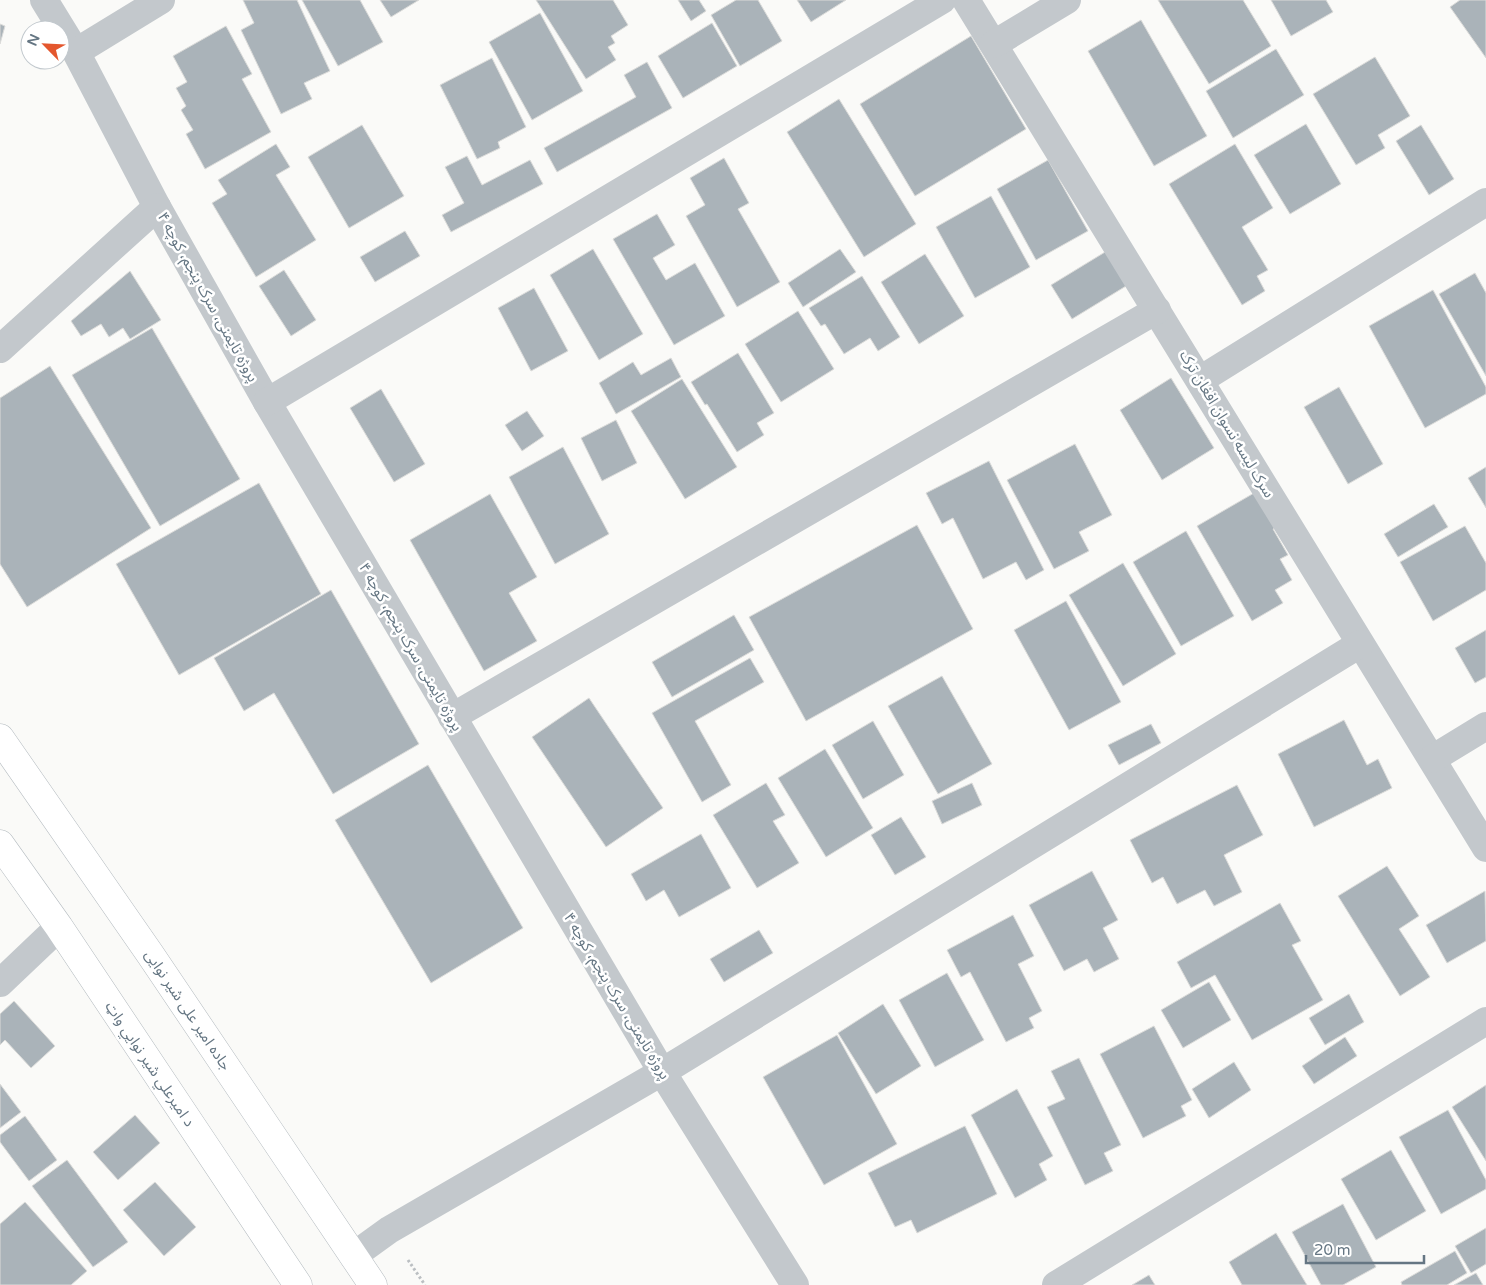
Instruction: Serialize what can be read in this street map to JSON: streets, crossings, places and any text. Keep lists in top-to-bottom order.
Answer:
{
  "streets": {
    "main road": ["جاده امیر علی شیر نوایی", "د امیرعلي شیر نوايي واټ"],
    "street": ["پروژه تایمنی، سرک پنجم، کوچه ۴", "سرک لیسه نسوان افغان‌ ترک"]
  },
  "scale_bar": "20 m",
  "north": "top left"
}
